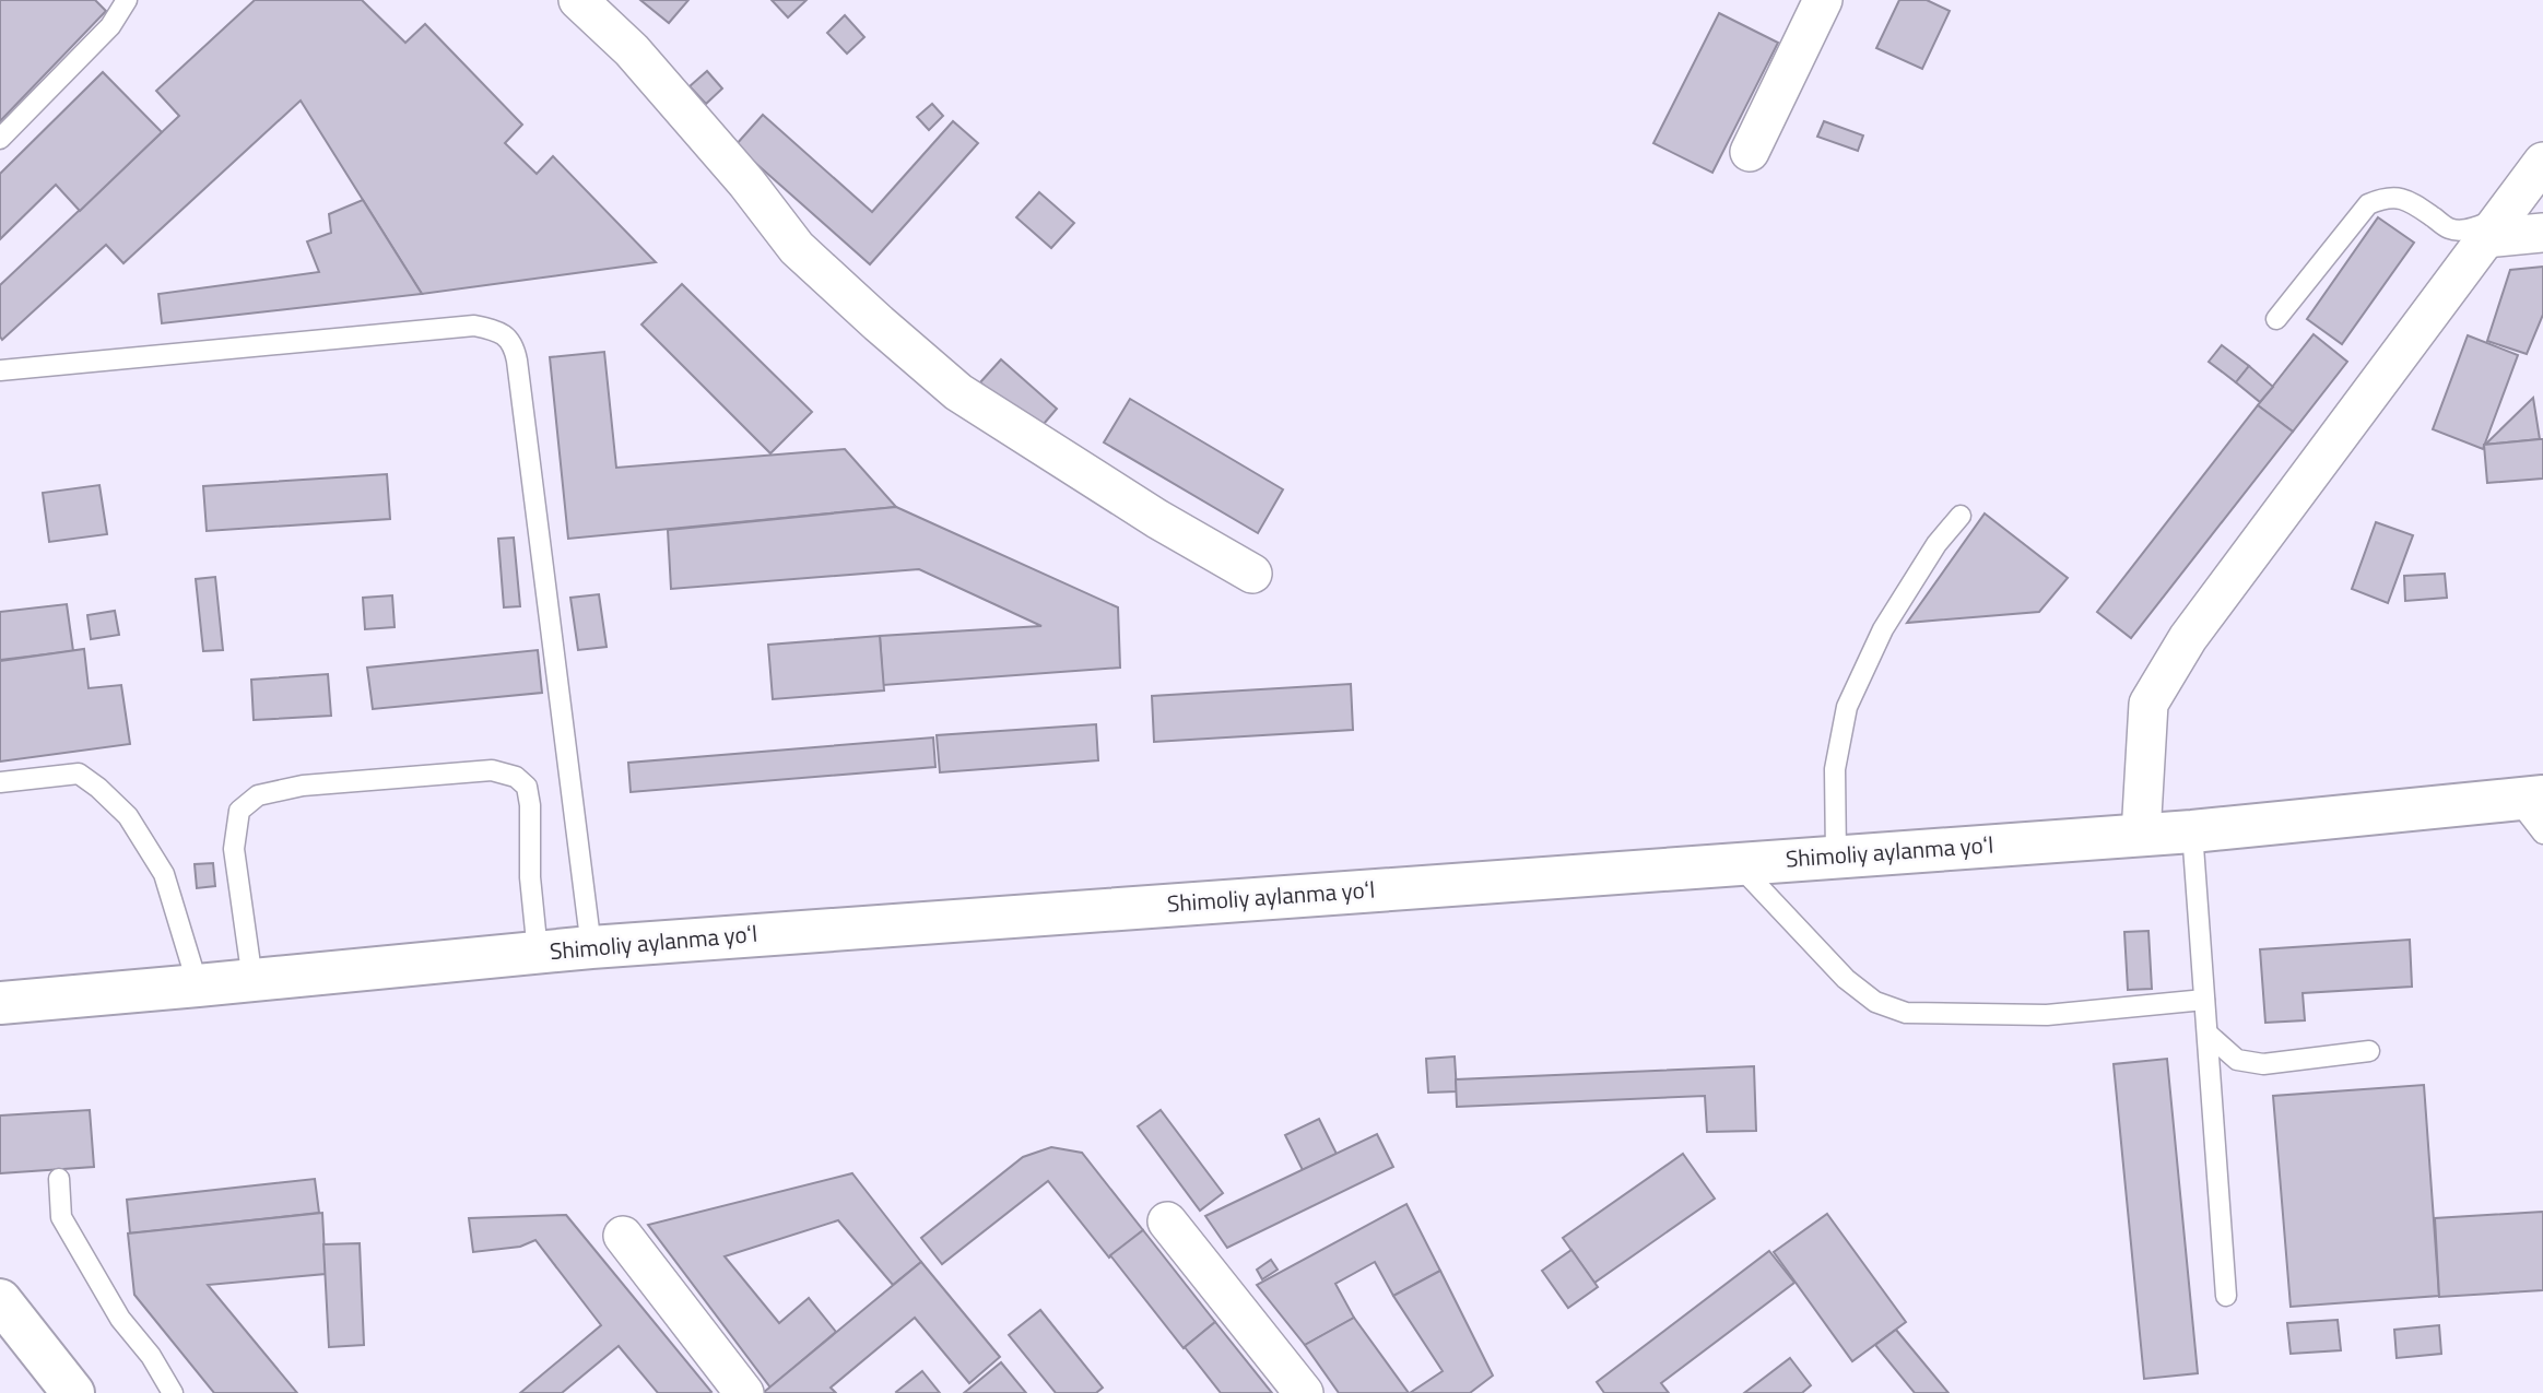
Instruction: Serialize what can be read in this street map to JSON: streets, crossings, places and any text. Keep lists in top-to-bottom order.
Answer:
{
  "streets": {
    "main road": ["Shimoliy aylanma yoʻl"]
  }
}
